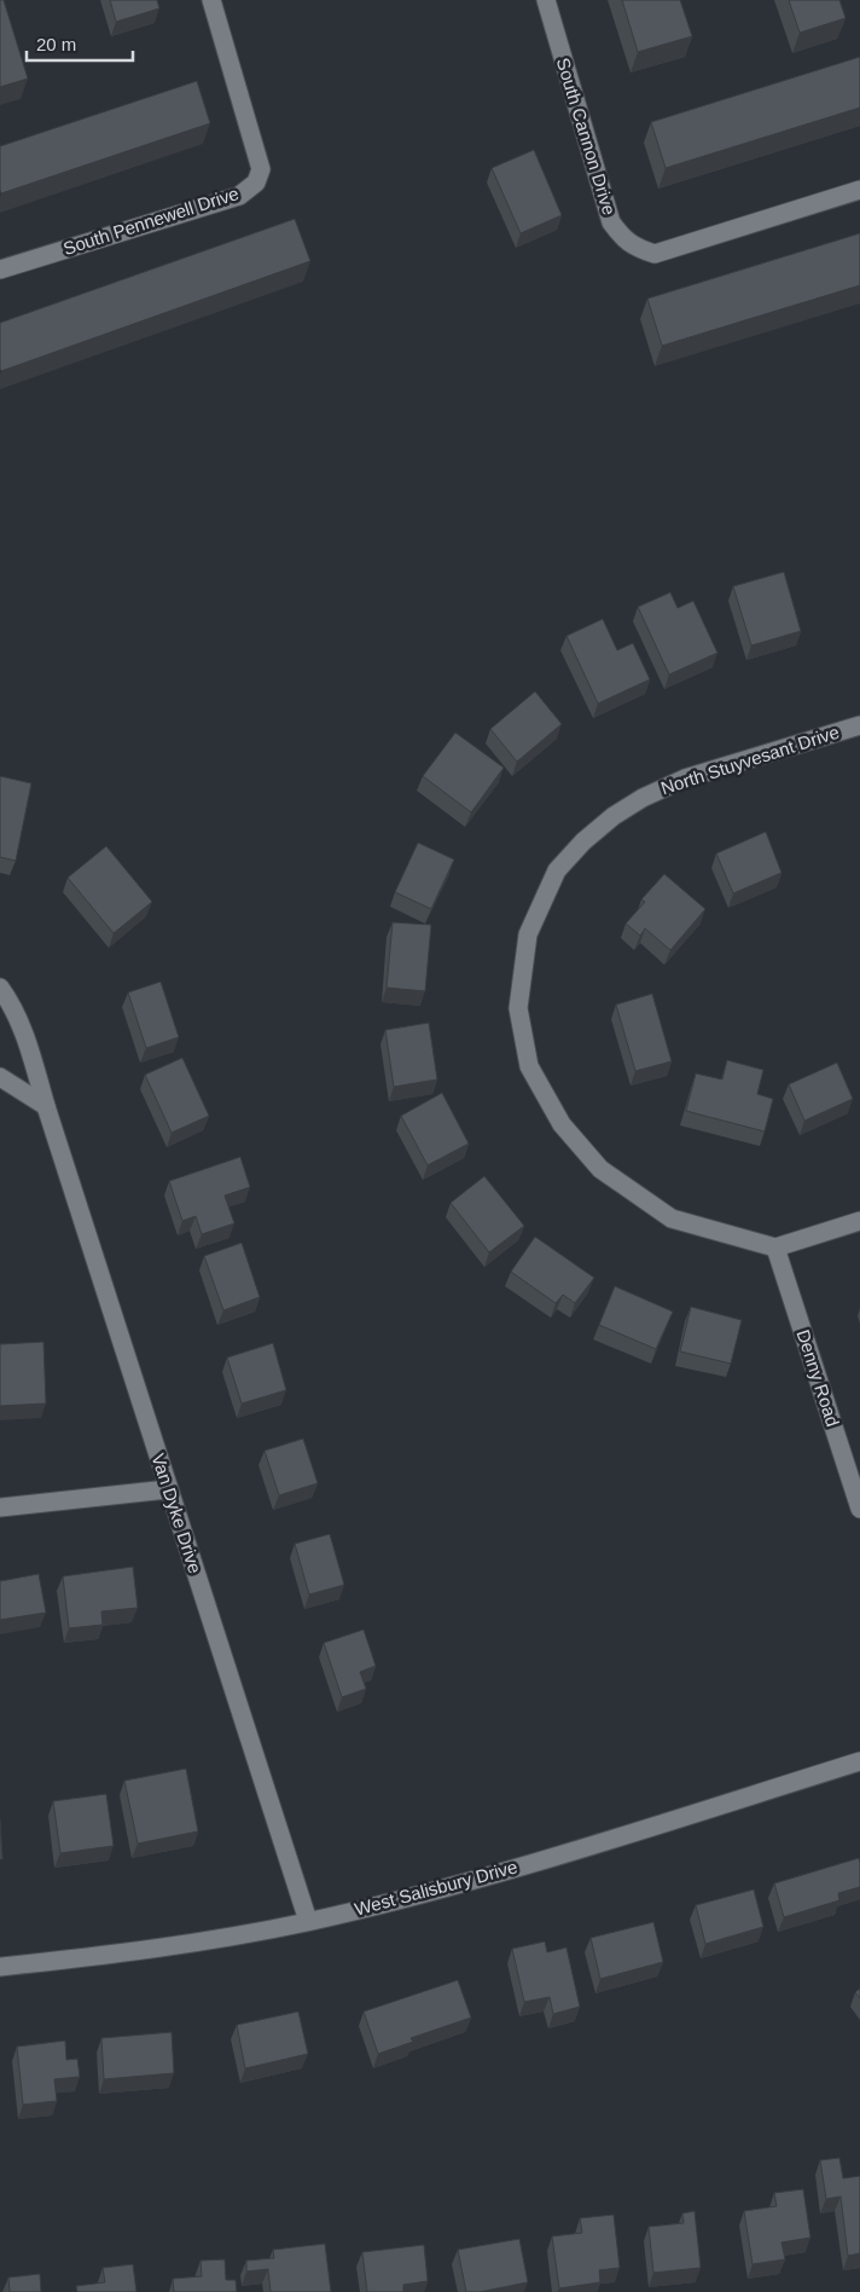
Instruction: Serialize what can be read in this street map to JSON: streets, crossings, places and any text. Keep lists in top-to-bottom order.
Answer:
{
  "streets": {
    "street": [
      "South Cannon Drive",
      "South Pennewell Drive",
      "North Stuyvesant Drive",
      "Denny Road",
      "Van Dyke Drive",
      "West Salisbury Drive"
    ]
  },
  "crossings": [
    ["North Stuyvesant Drive", "Denny Road"],
    ["Van Dyke Drive", "West Salisbury Drive"]
  ],
  "scale_bar": "20 m"
}
